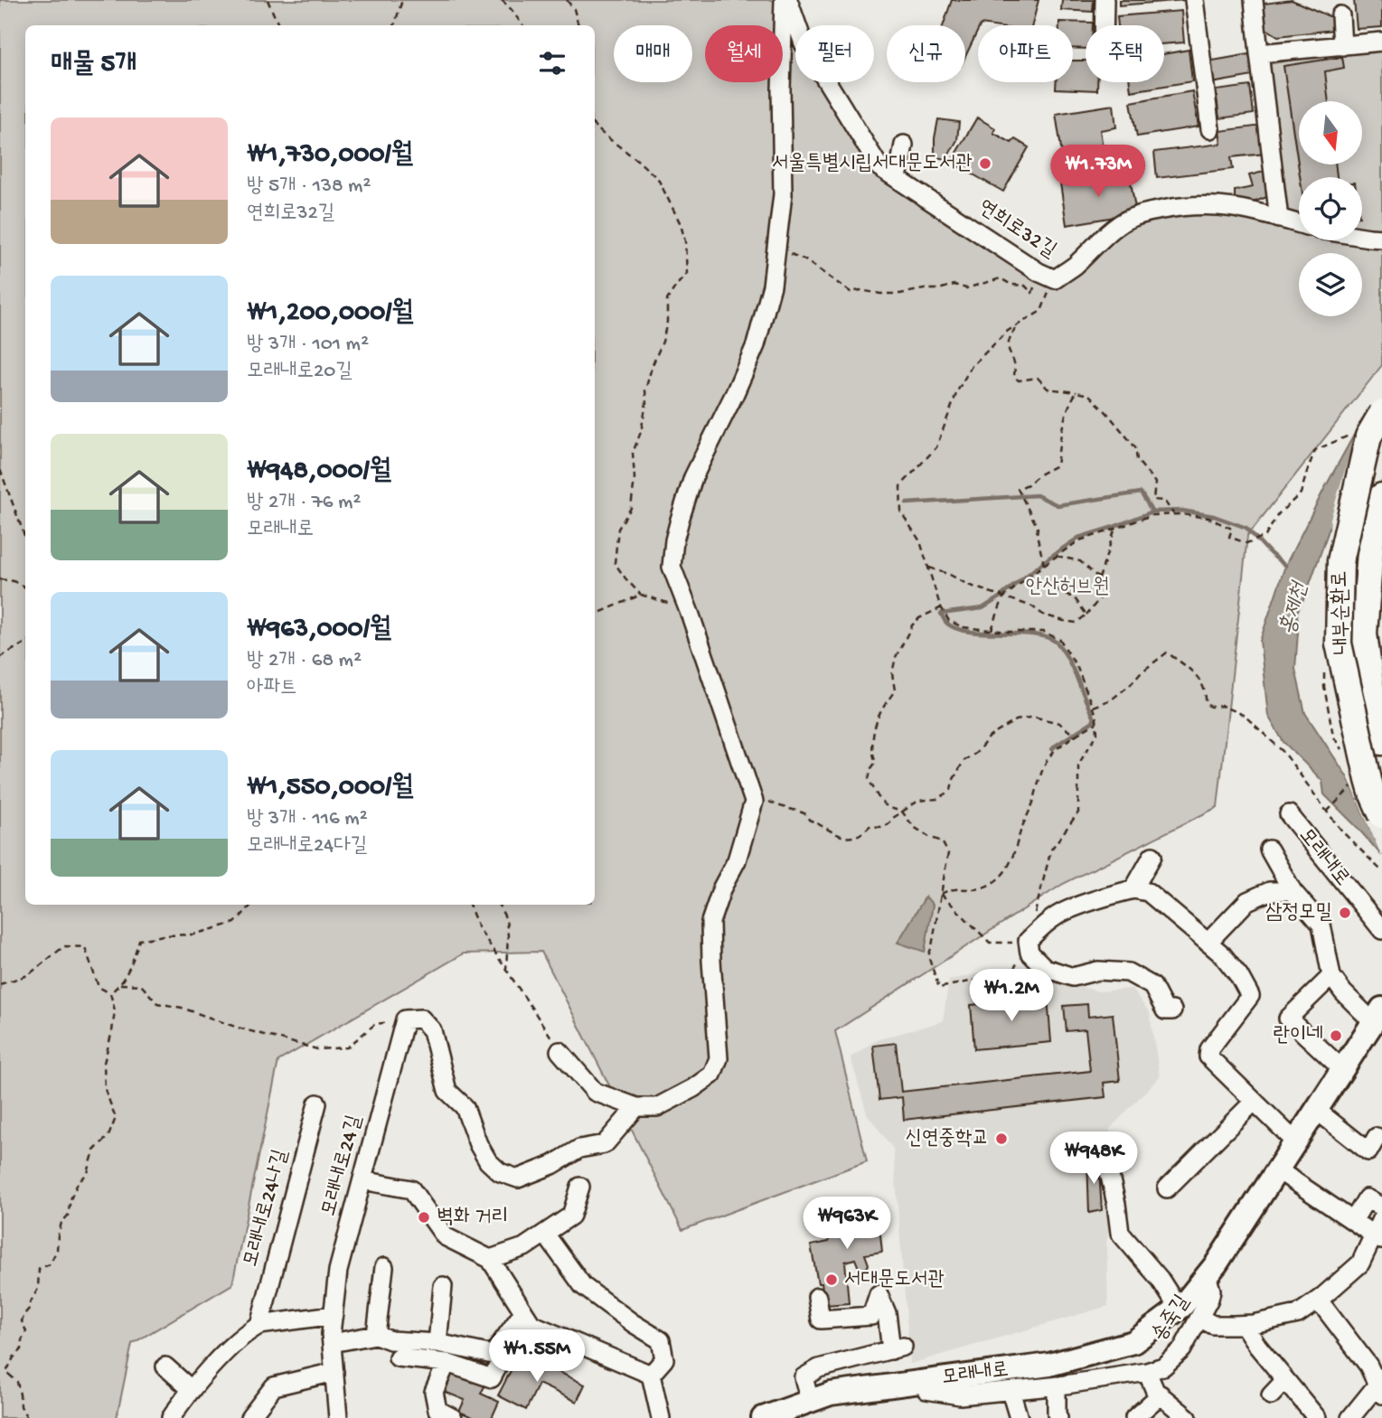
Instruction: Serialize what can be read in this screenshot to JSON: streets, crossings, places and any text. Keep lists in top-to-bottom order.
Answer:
{
  "streets": {
    "highway": ["내부순환로"],
    "main road": ["모래내로"],
    "street": [
      "연희로32길",
      "모래내로24길",
      "모래내로24나길",
      "송죽길"
    ]
  },
  "crossings": [
    ["모래내로", "송죽길"]
  ],
  "water": ["홍제천"],
  "parks": ["안산허브원"],
  "places": [
    "서울특별시립서대문도서관",
    "삼정모밀",
    "란이네",
    "신연중학교",
    "벽화 거리",
    "서대문도서관"
  ],
  "north": "bottom",
  "page": {
    "chip": [
      "매매",
      "월세",
      "필터",
      "신규",
      "아파트",
      "주택"
    ],
    "heading": "매물 5개",
    "list": [
      {
        "name": "₩1,730,000/월",
        "note": "방 5개 · 138 m² · 연희로32길"
      },
      {
        "name": "₩1,200,000/월",
        "note": "방 3개 · 101 m² · 모래내로20길"
      },
      {
        "name": "₩948,000/월",
        "note": "방 2개 · 76 m² · 모래내로"
      },
      {
        "name": "₩963,000/월",
        "note": "방 2개 · 68 m² · 아파트"
      },
      {
        "name": "₩1,550,000/월",
        "note": "방 3개 · 116 m² · 모래내로24다길"
      }
    ],
    "price": [
      "₩1.73M",
      "₩1.2M",
      "₩948K",
      "₩963K",
      "₩1.55M"
    ]
  }
}
